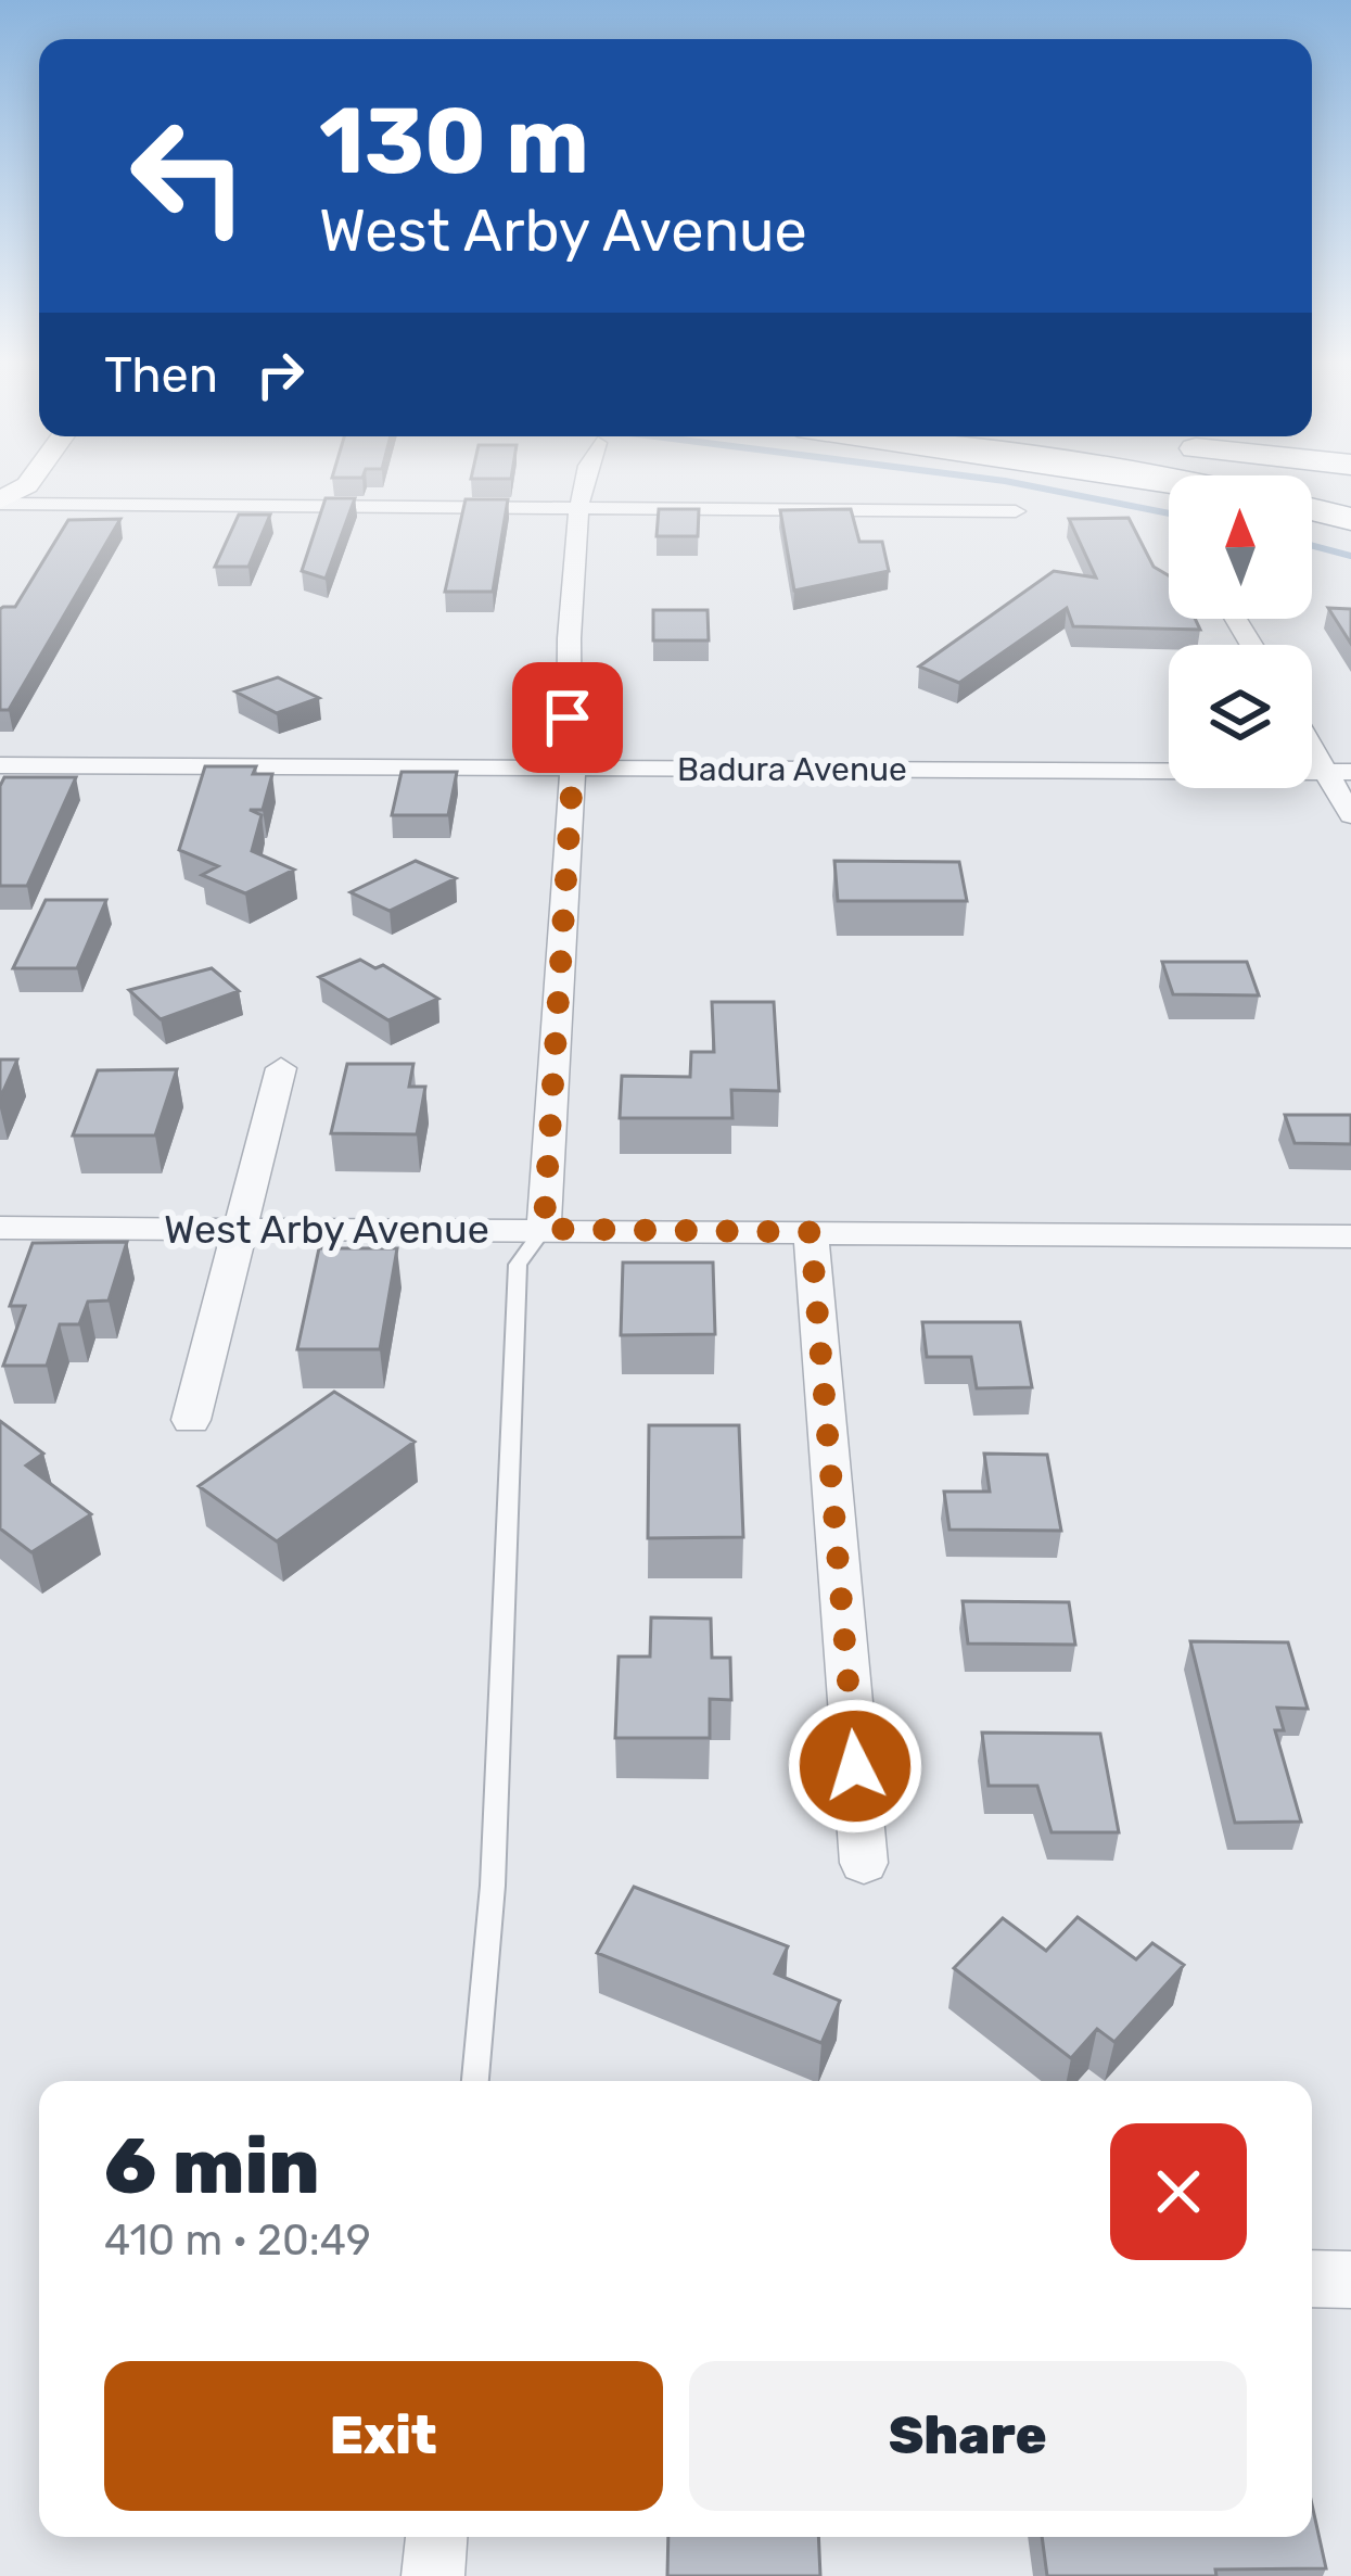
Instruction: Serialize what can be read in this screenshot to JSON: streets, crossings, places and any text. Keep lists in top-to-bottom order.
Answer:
{
  "streets": {
    "street": ["Badura Avenue", "West Arby Avenue"]
  },
  "north": "top",
  "page": {
    "turn": ["130 m", "West Arby Avenue"],
    "then": "Then",
    "heading": ["6 min", "410 m · 20:49"],
    "buttons": ["Exit", "Share"]
  }
}
